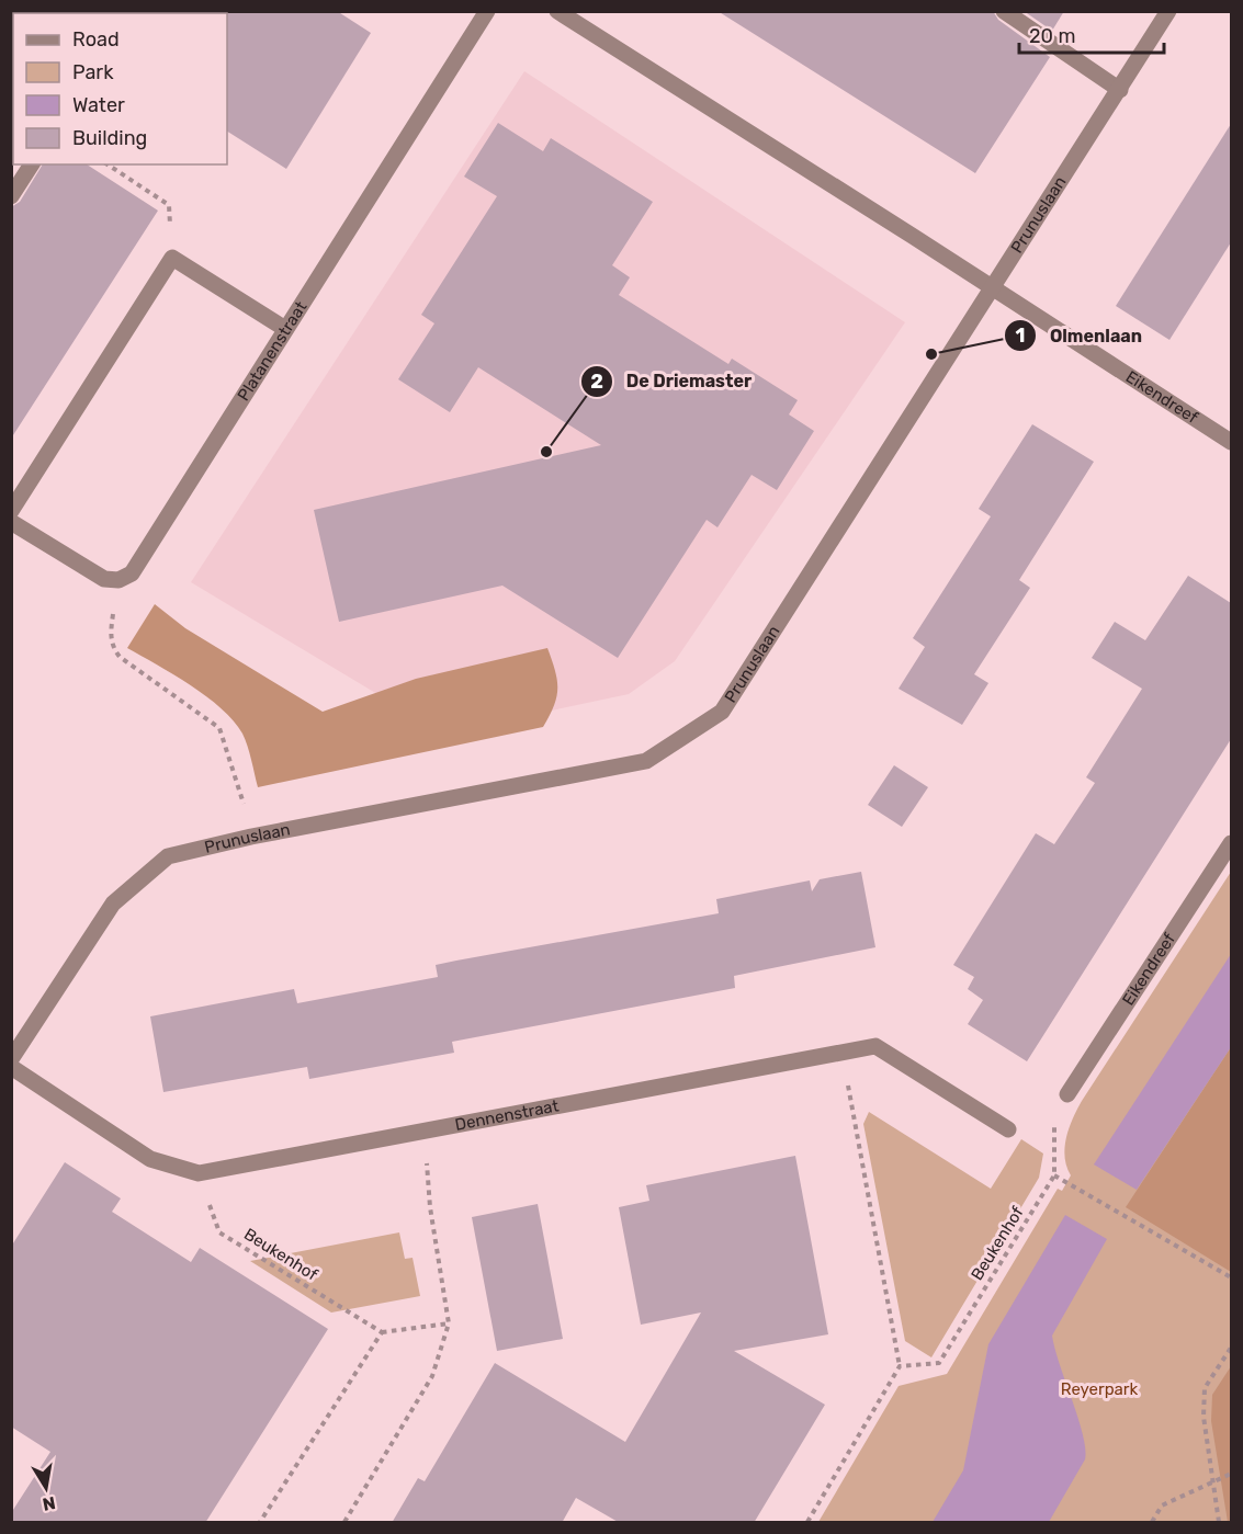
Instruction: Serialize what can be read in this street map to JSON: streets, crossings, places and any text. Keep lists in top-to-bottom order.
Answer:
{
  "streets": {
    "street": [
      "Prunuslaan",
      "Platanenstraat",
      "Eikendreef",
      "Dennenstraat"
    ],
    "path": ["Beukenhof"]
  },
  "crossings": [
    ["Prunuslaan", "Eikendreef"],
    ["Dennenstraat", "Beukenhof"]
  ],
  "parks": ["Reyerpark"],
  "places": ["Olmenlaan", "De Driemaster"],
  "legend": [
    "Road",
    "Park",
    "Water",
    "Building"
  ],
  "scale_bar": "20 m",
  "north": "bottom"
}
